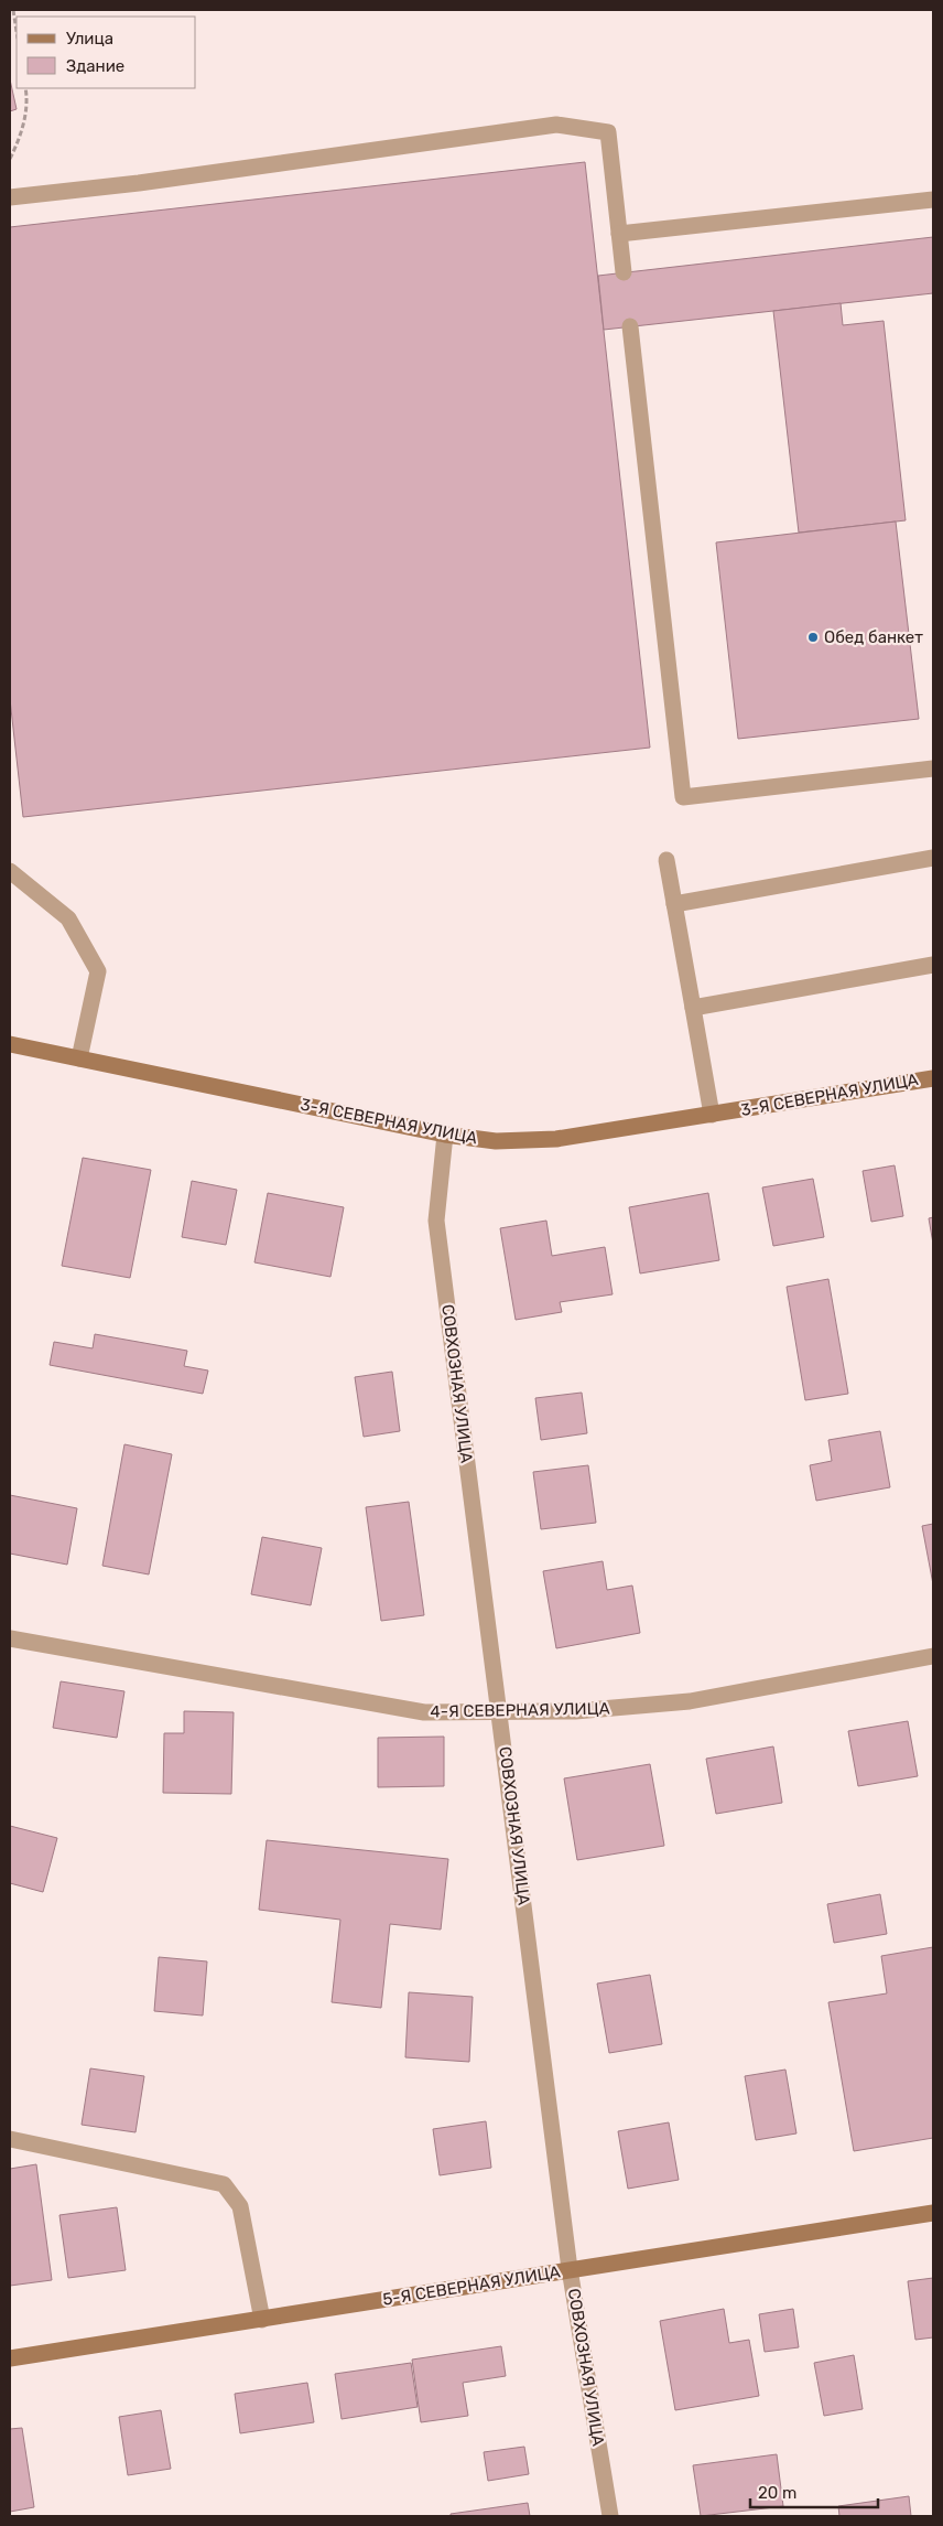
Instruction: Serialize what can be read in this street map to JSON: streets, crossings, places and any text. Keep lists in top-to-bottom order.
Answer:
{
  "streets": {
    "main road": ["3-Я СЕВЕРНАЯ УЛИЦА", "5-Я СЕВЕРНАЯ УЛИЦА"],
    "street": ["СОВХОЗНАЯ УЛИЦА", "4-Я СЕВЕРНАЯ УЛИЦА"]
  },
  "crossings": [
    ["3-Я СЕВЕРНАЯ УЛИЦА", "СОВХОЗНАЯ УЛИЦА"],
    ["СОВХОЗНАЯ УЛИЦА", "4-Я СЕВЕРНАЯ УЛИЦА"],
    ["СОВХОЗНАЯ УЛИЦА", "5-Я СЕВЕРНАЯ УЛИЦА"]
  ],
  "places": ["Обед банкет"],
  "legend": ["Улица", "Здание"],
  "scale_bar": "20 m"
}
